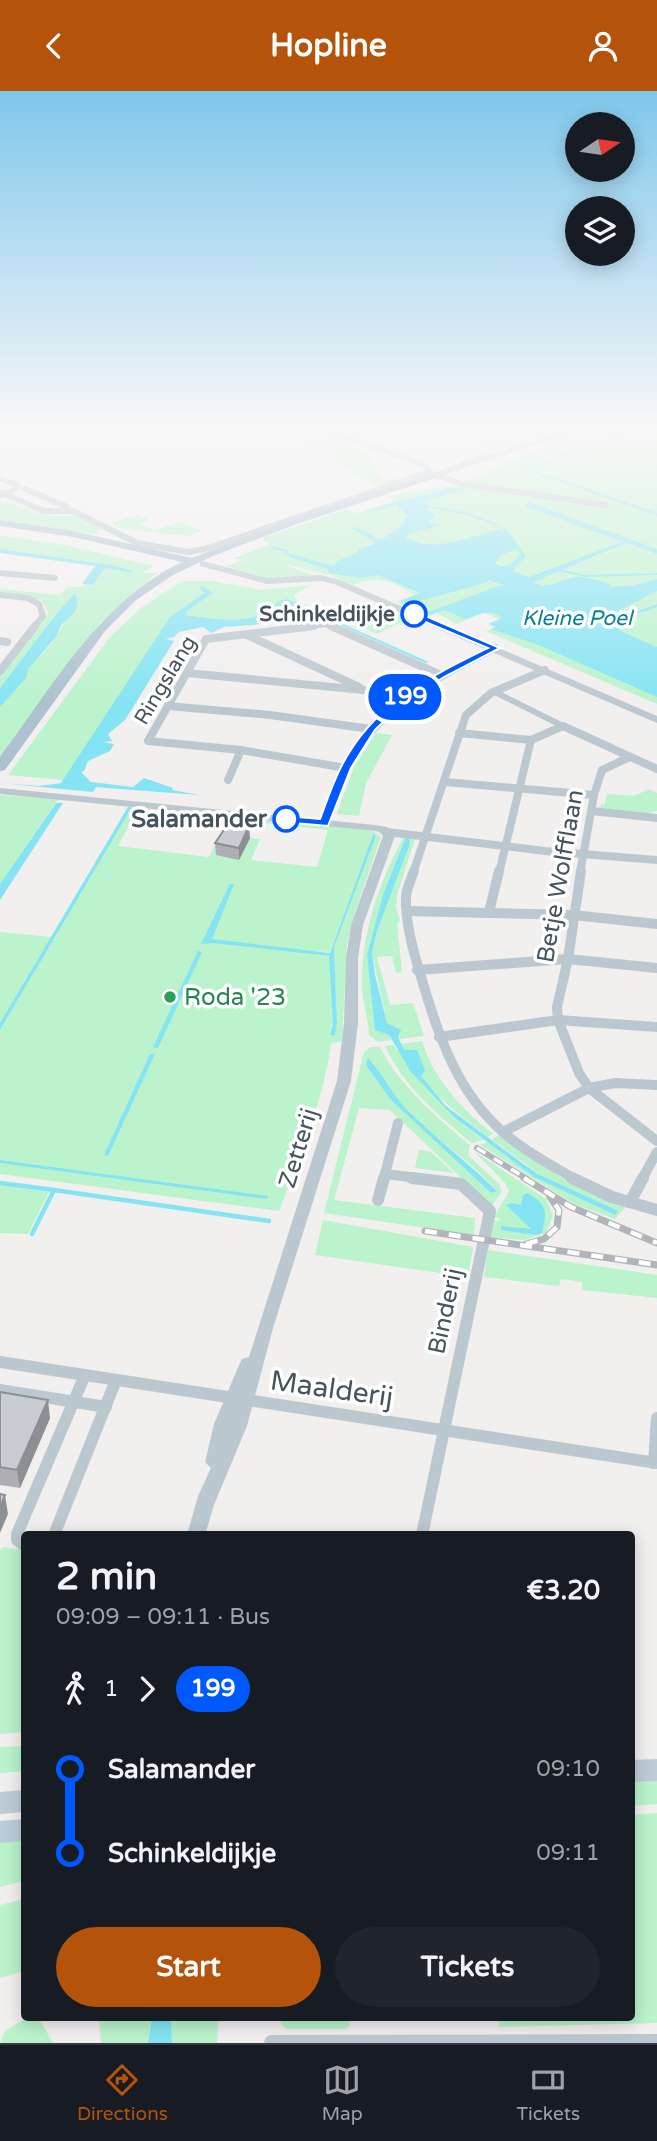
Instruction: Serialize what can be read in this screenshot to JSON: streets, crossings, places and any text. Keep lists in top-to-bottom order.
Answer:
{
  "streets": {
    "street": [
      "Ringslang",
      "Betje Wolfflaan",
      "Zetterij",
      "Binderij",
      "Maalderij"
    ]
  },
  "crossings": [
    ["Zetterij", "Maalderij"],
    ["Binderij", "Maalderij"]
  ],
  "water": ["Kleine Poel"],
  "places": ["Schinkeldijkje", "Salamander", "Roda '23"],
  "lines": ["bus line 199"],
  "north": "right",
  "page": {
    "header": "Hopline",
    "on_map": "199",
    "heading": ["2 min", "09:09 – 09:11 · Bus", "€3.20"],
    "legs": ["1", "199"],
    "list": [
      {
        "name": "Salamander",
        "value": "09:10"
      },
      {
        "name": "Schinkeldijkje",
        "value": "09:11"
      }
    ],
    "buttons": ["Start", "Tickets"],
    "tabs": ["Directions", "Map", "Tickets"]
  }
}
